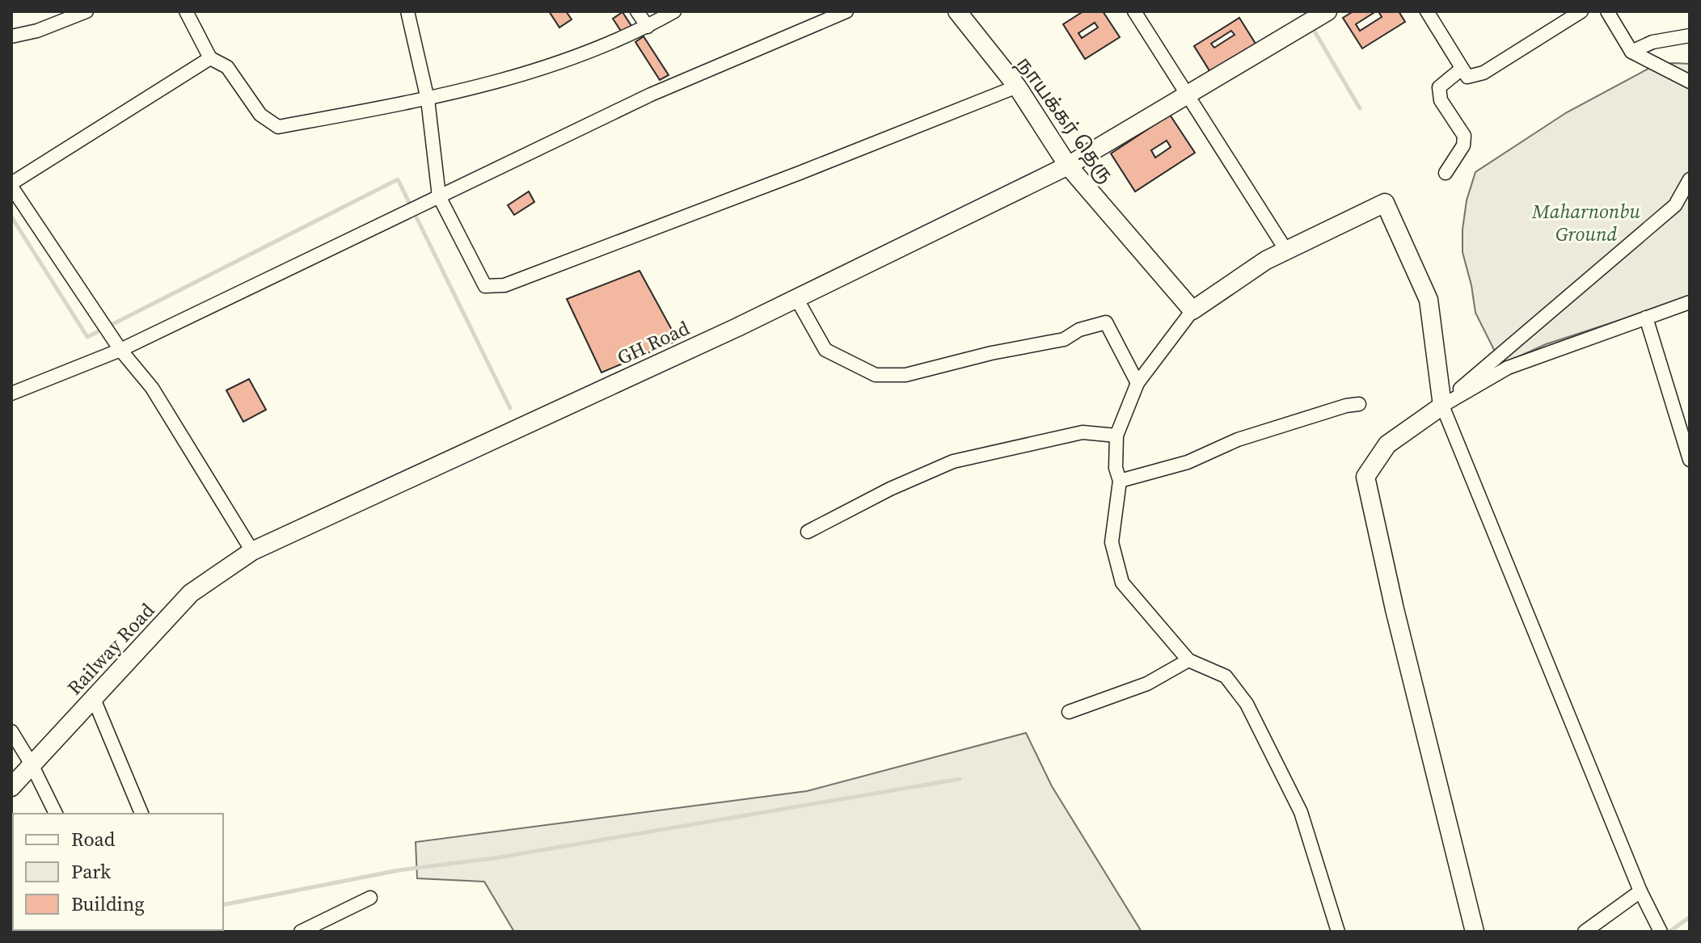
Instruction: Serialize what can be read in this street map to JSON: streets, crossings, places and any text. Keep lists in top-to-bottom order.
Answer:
{
  "streets": {
    "main road": ["நாயக்கர் தெரு", "GH Road", "Railway Road"]
  },
  "crossings": [
    ["நாயக்கர் தெரு", "GH Road"],
    ["GH Road", "Railway Road"]
  ],
  "parks": ["Maharnonbu Ground"],
  "legend": ["Road", "Park", "Building"]
}
